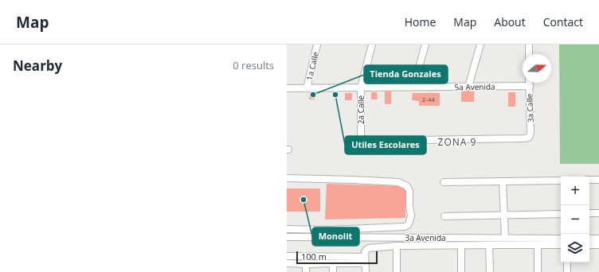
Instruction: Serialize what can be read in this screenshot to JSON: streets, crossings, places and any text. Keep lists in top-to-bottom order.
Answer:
{
  "streets": {
    "street": [
      "1a Calle",
      "5a Avenida",
      "3a Calle",
      "2a Calle",
      "3a Avenida"
    ]
  },
  "crossings": [
    ["1a Calle", "5a Avenida"],
    ["5a Avenida", "3a Calle"],
    ["5a Avenida", "2a Calle"],
    ["3a Calle", "2a Calle"]
  ],
  "districts": ["ZONA 9"],
  "places": ["Tienda Gonzales", "Utiles Escolares", "Monolit"],
  "house_numbers": ["2-44"],
  "scale_bar": "100 m",
  "north": "right",
  "page": {
    "header": "Map",
    "nav": [
      "Home",
      "Map",
      "About",
      "Contact"
    ],
    "heading": ["Nearby", "0 results"],
    "map_buttons": ["+", "−"],
    "scale": "100 m"
  }
}
